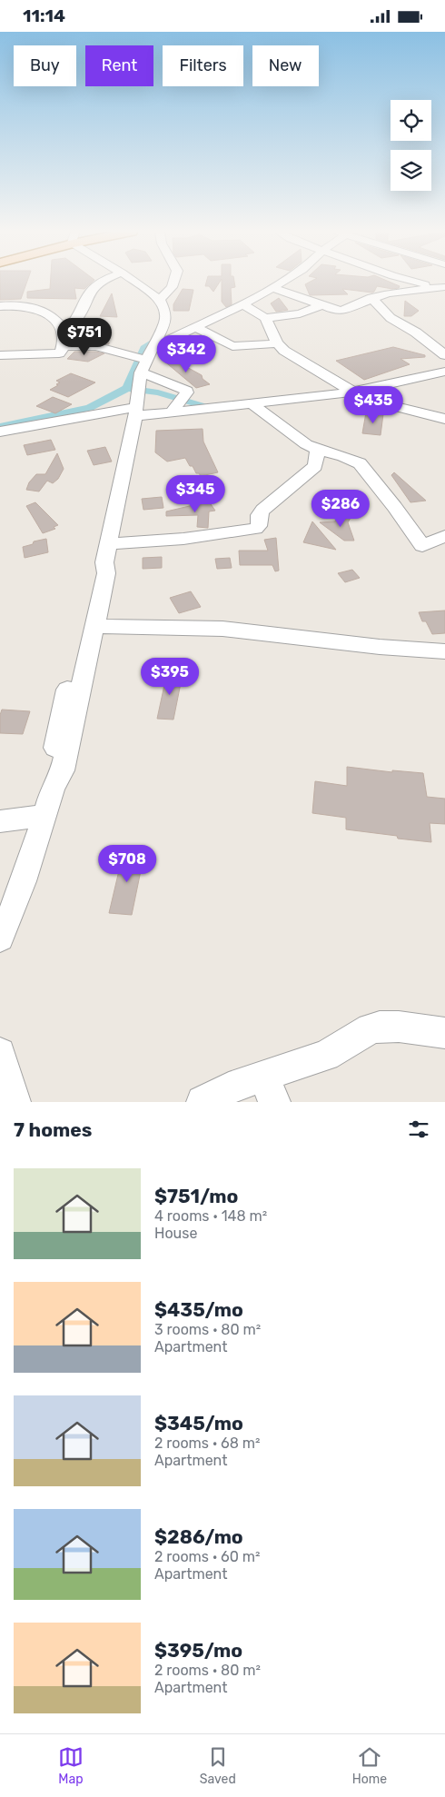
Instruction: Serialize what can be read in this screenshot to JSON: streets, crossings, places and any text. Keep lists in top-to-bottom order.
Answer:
{
  "page": {
    "status": "11:14",
    "chip": [
      "Buy",
      "Rent",
      "Filters",
      "New"
    ],
    "price": [
      "$751",
      "$342",
      "$435",
      "$345",
      "$286",
      "$395",
      "$708"
    ],
    "heading": "7 homes",
    "list": [
      {
        "name": "$751/mo",
        "note": "4 rooms · 148 m² · House"
      },
      {
        "name": "$435/mo",
        "note": "3 rooms · 80 m² · Apartment"
      },
      {
        "name": "$345/mo",
        "note": "2 rooms · 68 m² · Apartment"
      },
      {
        "name": "$286/mo",
        "note": "2 rooms · 60 m² · Apartment"
      },
      {
        "name": "$395/mo",
        "note": "2 rooms · 80 m² · Apartment"
      }
    ],
    "tabs": ["Map", "Saved", "Home"]
  }
}
